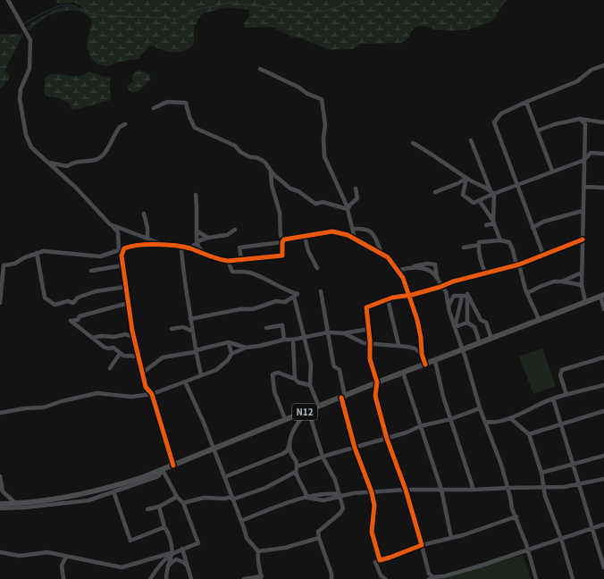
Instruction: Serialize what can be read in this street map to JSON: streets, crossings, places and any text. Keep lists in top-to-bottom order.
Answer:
{
  "streets": {
    "main road": ["N12"]
  }
}
